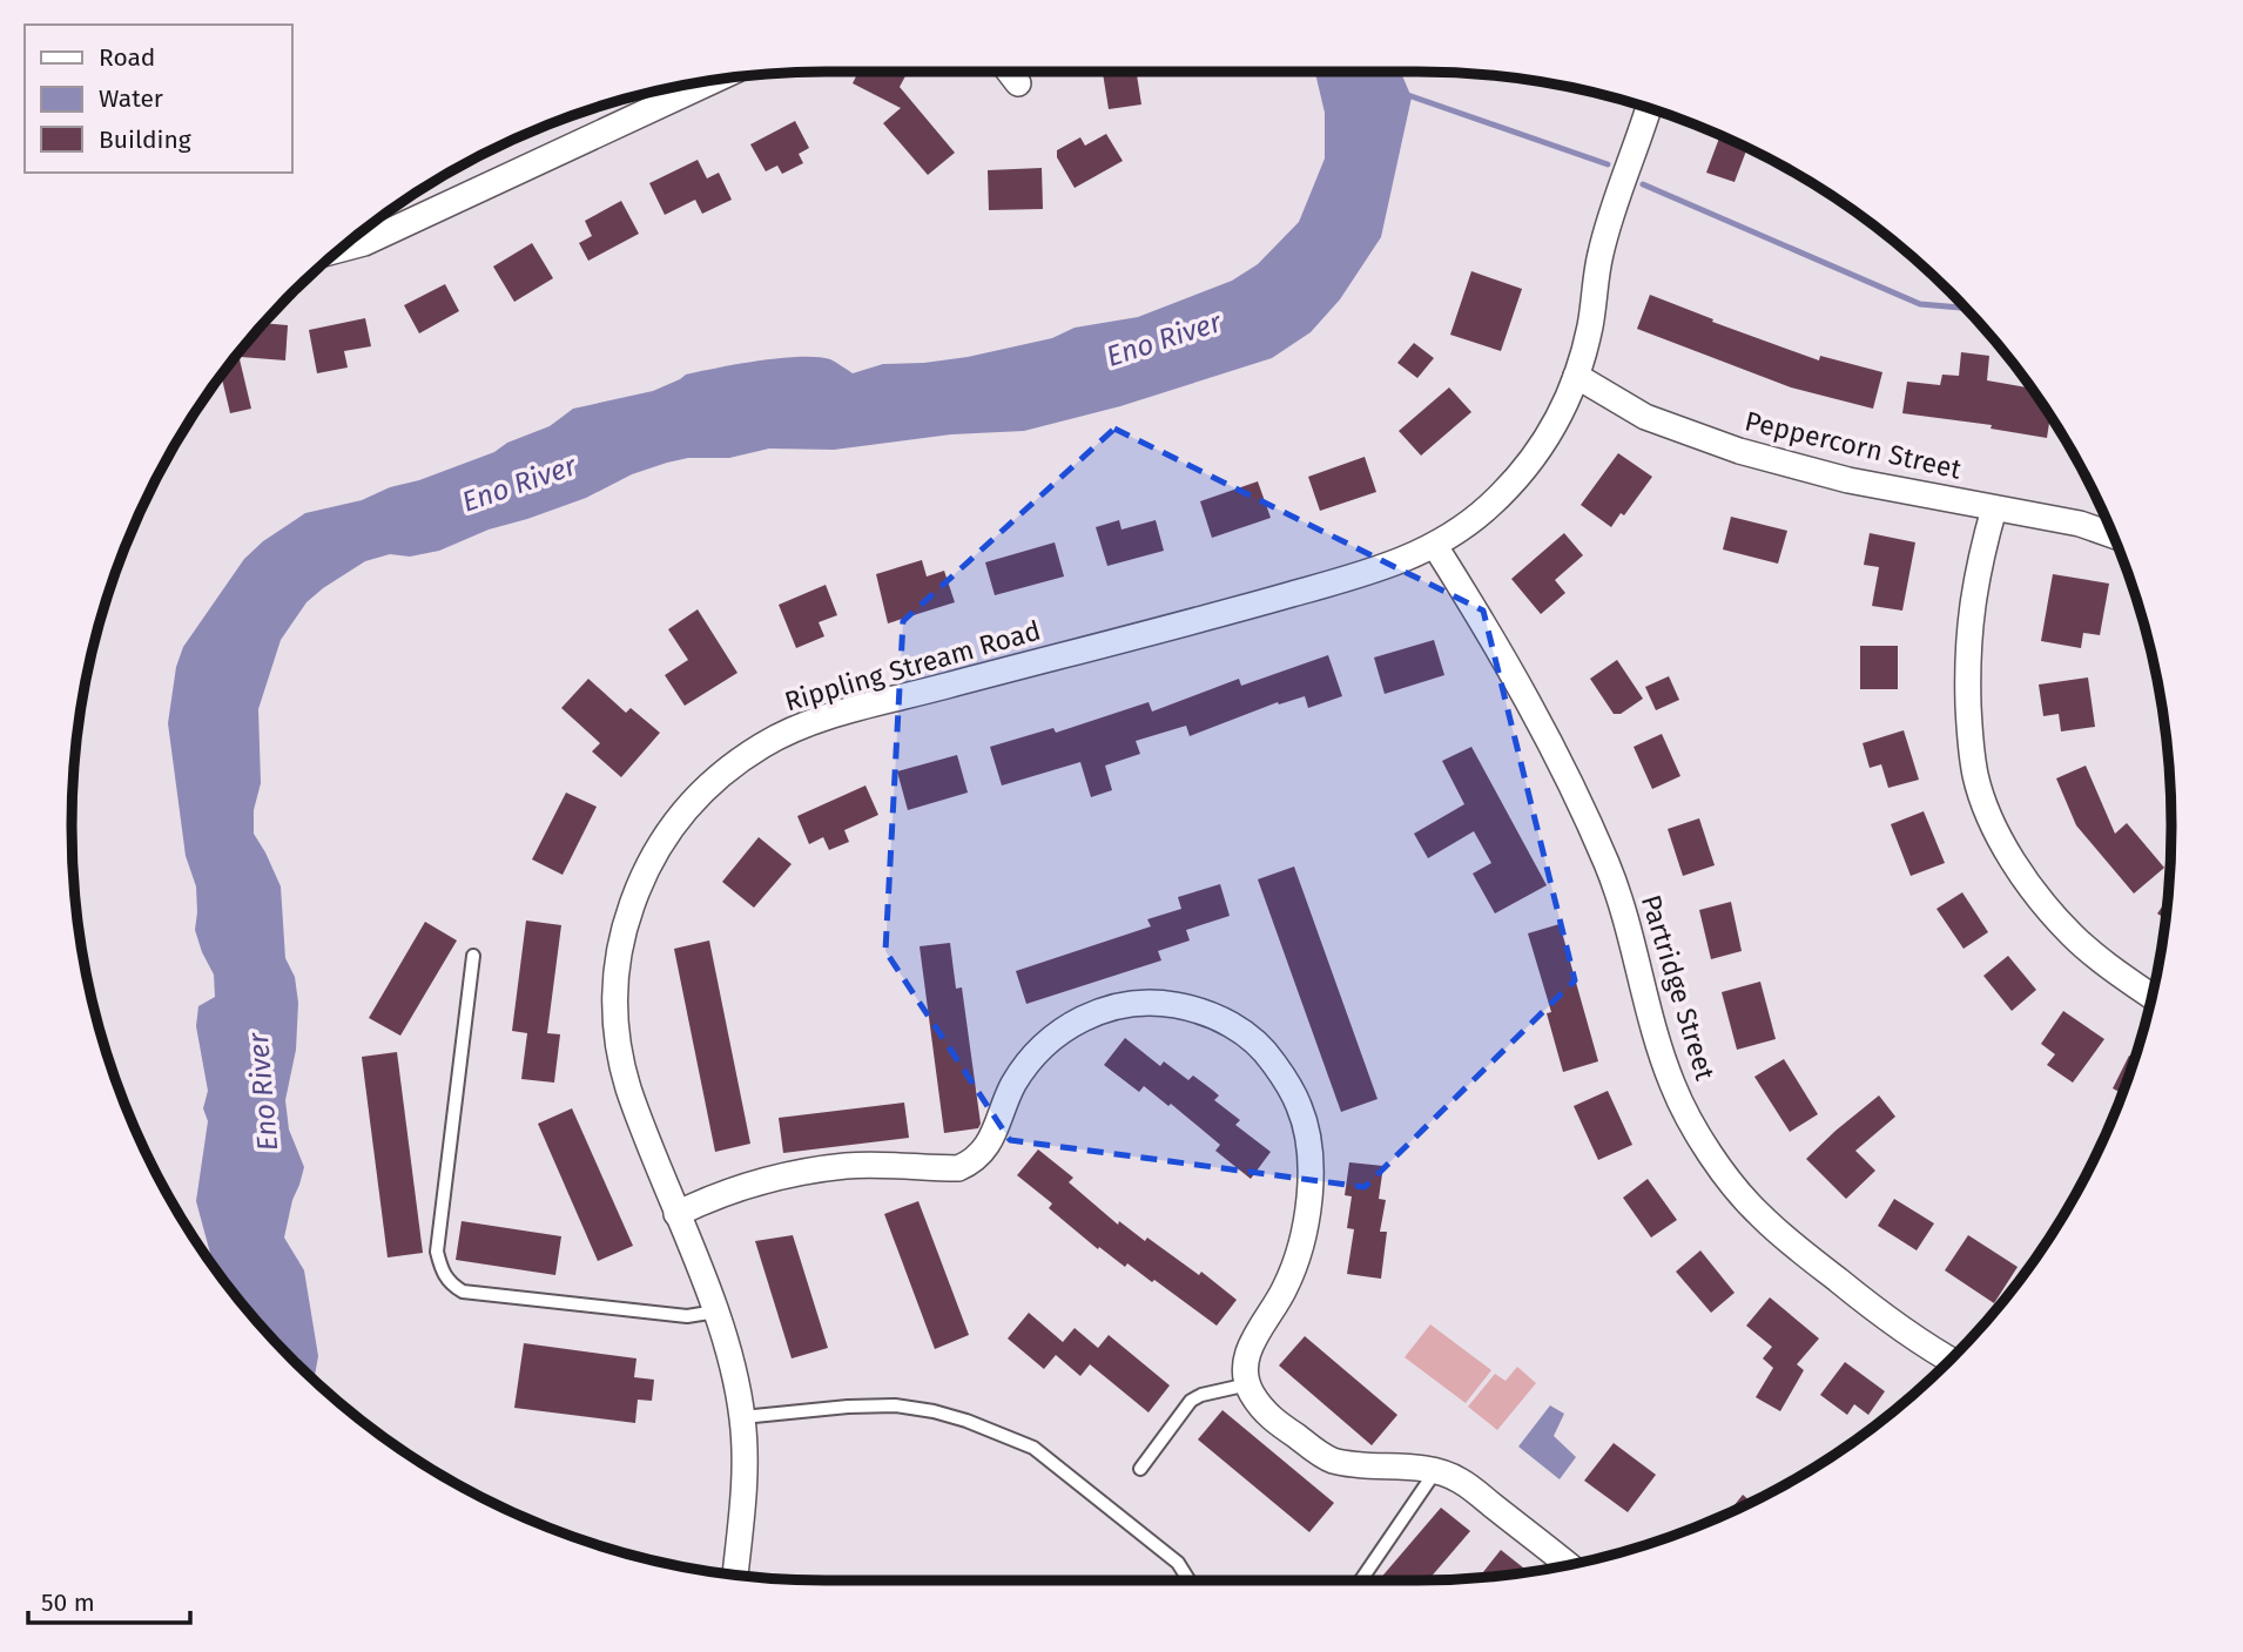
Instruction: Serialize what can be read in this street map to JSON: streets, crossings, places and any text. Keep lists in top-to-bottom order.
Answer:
{
  "streets": {
    "street": ["Peppercorn Street", "Rippling Stream Road", "Partridge Street"]
  },
  "crossings": [
    ["Peppercorn Street", "Rippling Stream Road"],
    ["Rippling Stream Road", "Partridge Street"]
  ],
  "water": ["Eno River"],
  "legend": ["Road", "Water", "Building"],
  "scale_bar": "50 m"
}
